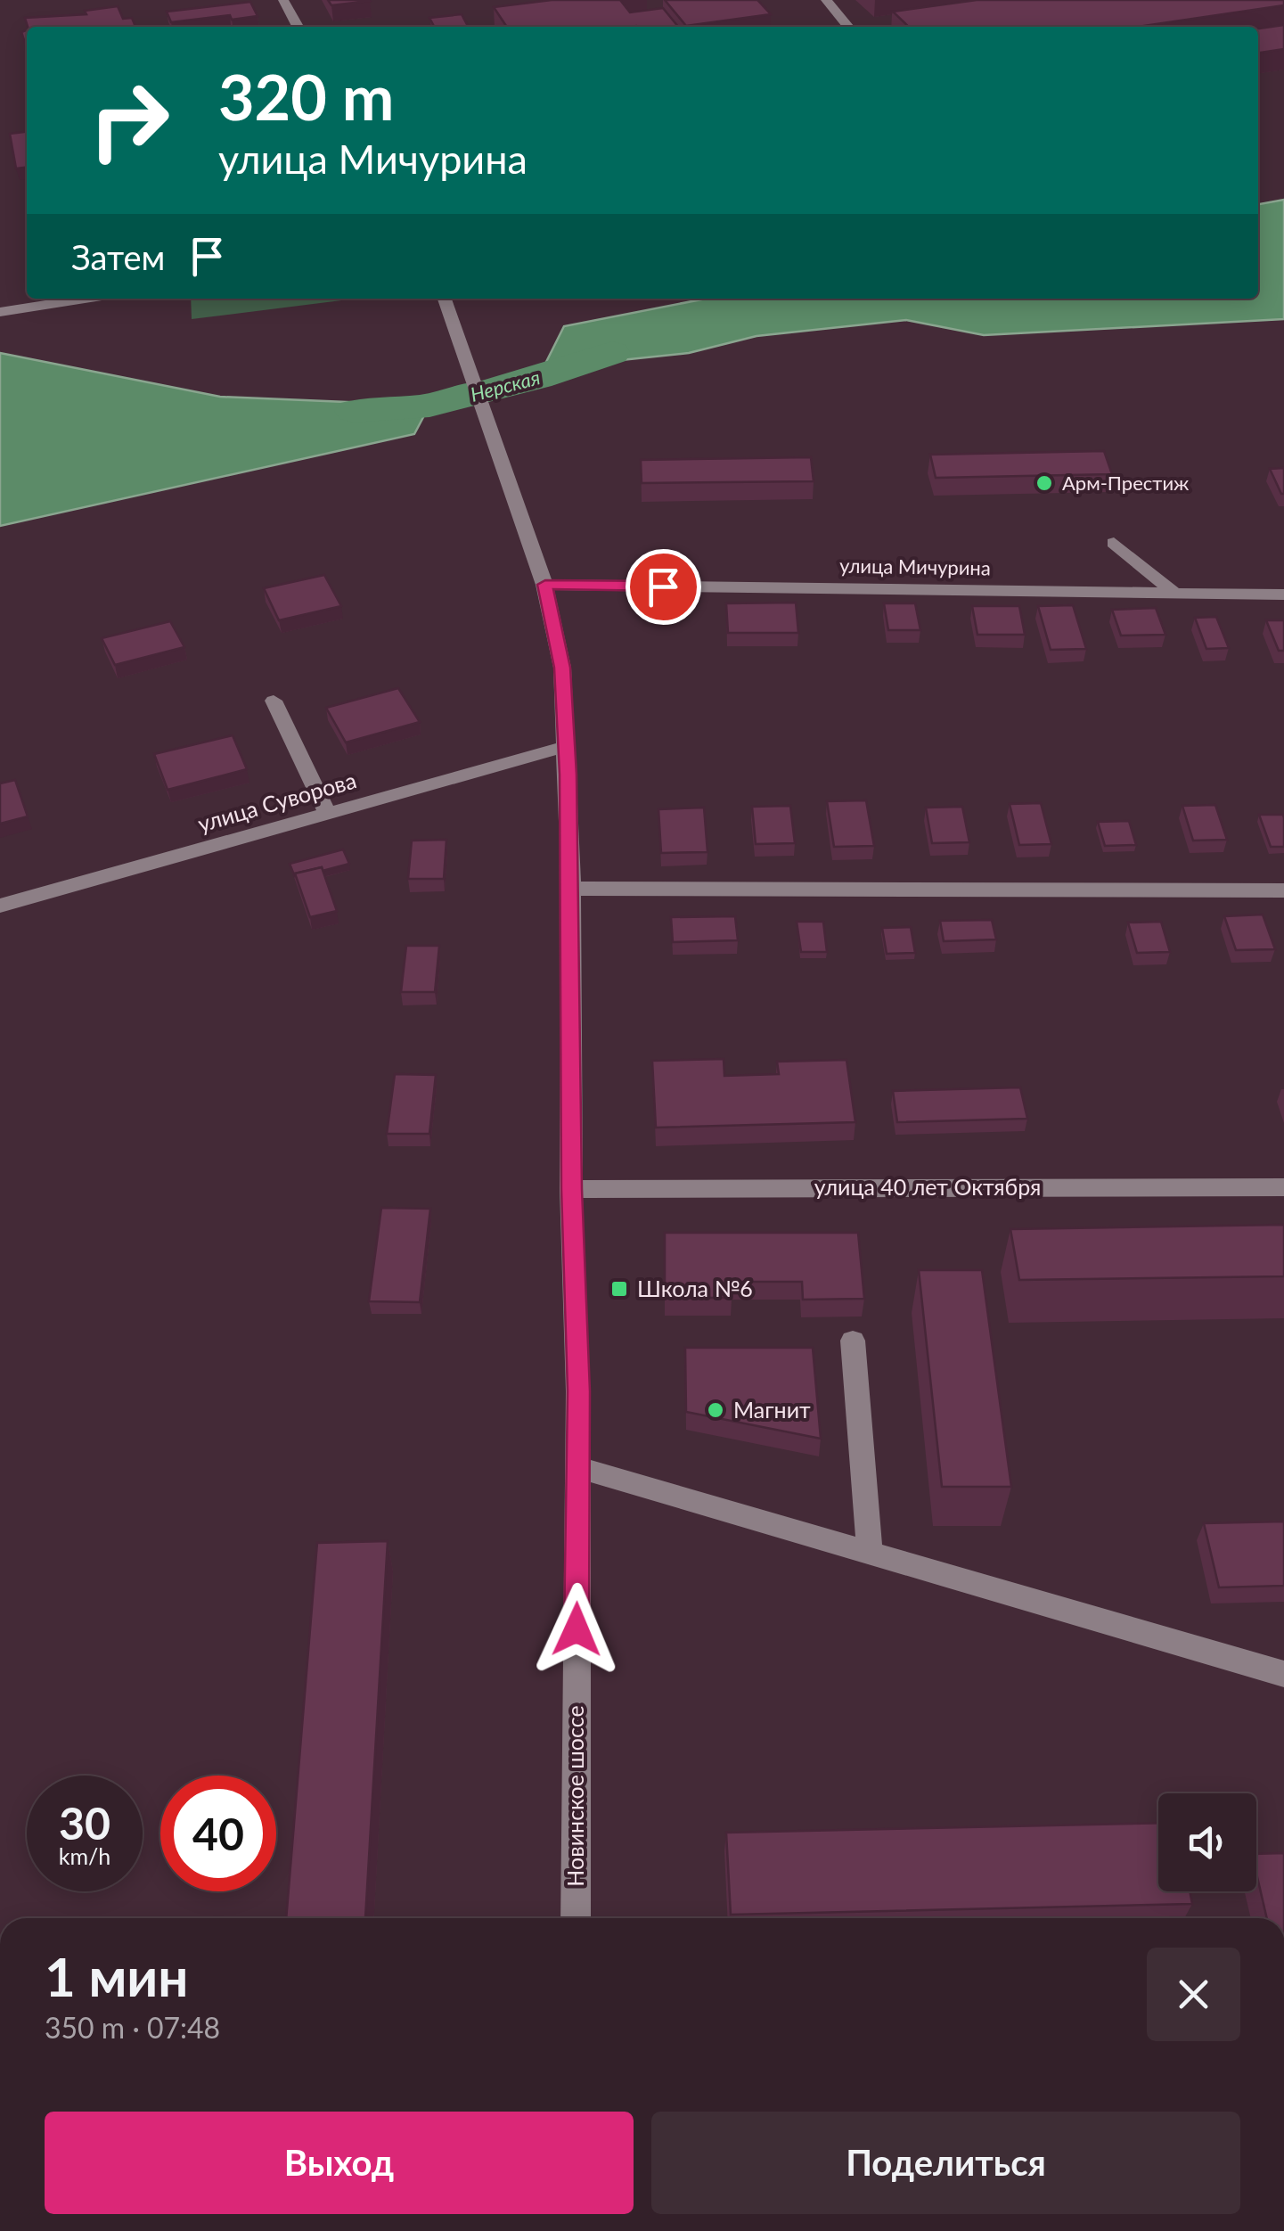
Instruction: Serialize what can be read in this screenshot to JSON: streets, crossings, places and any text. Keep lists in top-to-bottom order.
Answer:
{
  "streets": {
    "street": [
      "улица Мичурина",
      "улица Суворова",
      "улица 40 лет Октября",
      "Новинское шоссе"
    ]
  },
  "crossings": [
    ["улица Мичурина", "Новинское шоссе"],
    ["улица Суворова", "Новинское шоссе"],
    ["улица 40 лет Октября", "Новинское шоссе"]
  ],
  "water": ["Нерская"],
  "places": {
    "other": ["Арм-Престиж", "Магнит"],
    "transit": ["Школа №6"]
  },
  "page": {
    "turn": ["320 m", "улица Мичурина"],
    "then": "Затем",
    "speed": "30 km/h",
    "limit": "40",
    "heading": ["1 мин", "350 m · 07:48"],
    "buttons": ["Выход", "Поделиться"]
  }
}
